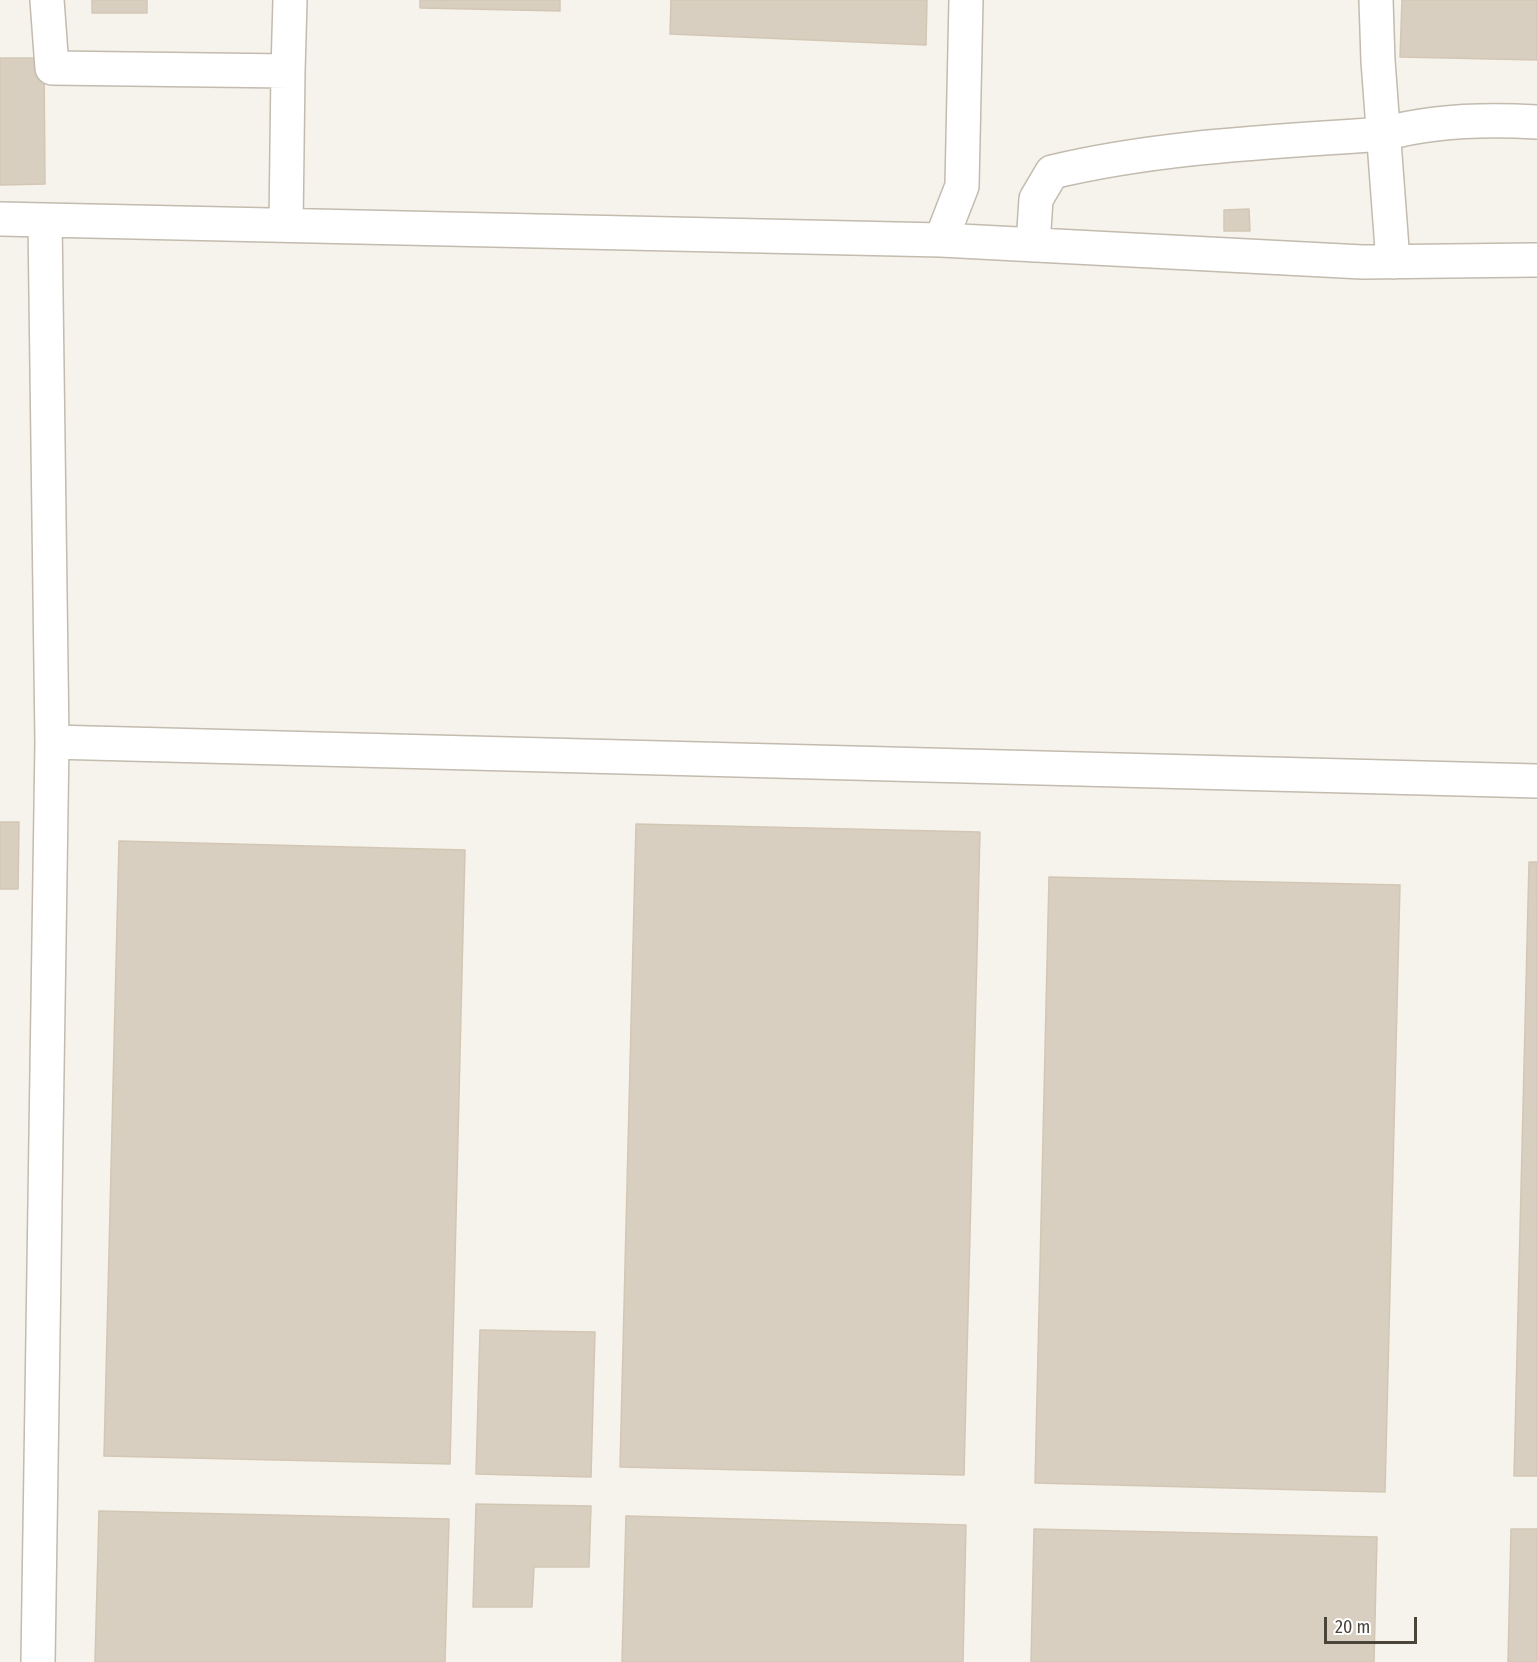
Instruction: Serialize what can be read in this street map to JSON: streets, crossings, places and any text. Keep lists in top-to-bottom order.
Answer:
{
  "scale_bar": "20 m"
}
